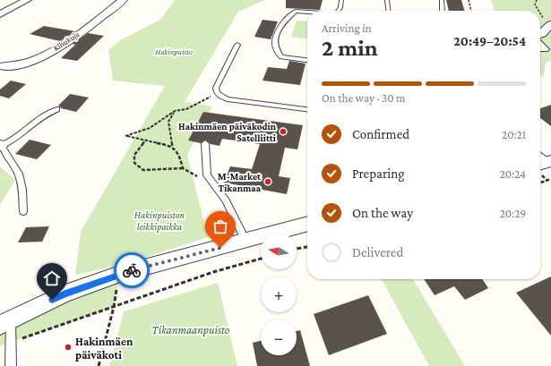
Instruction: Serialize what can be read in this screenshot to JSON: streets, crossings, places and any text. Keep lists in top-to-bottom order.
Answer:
{
  "streets": {
    "street": ["Kihukuja"]
  },
  "parks": ["Hakinpuisto", "Hakinpuiston leikkipaikka", "Tikanmaanpuisto"],
  "places": ["Hakinmäen päiväkodin Satelliitti", "M-Market Tikanmaa", "Hakinmäen päiväkoti"],
  "north": "left",
  "page": {
    "heading": ["2 min", "Arriving in", "20:49–20:54"],
    "bar": "On the way · 30 m",
    "list": [
      ["Confirmed", "20:21"],
      ["Preparing", "20:24"],
      ["On the way", "20:29"],
      "Delivered"
    ],
    "map_buttons": ["+", "−"]
  }
}
